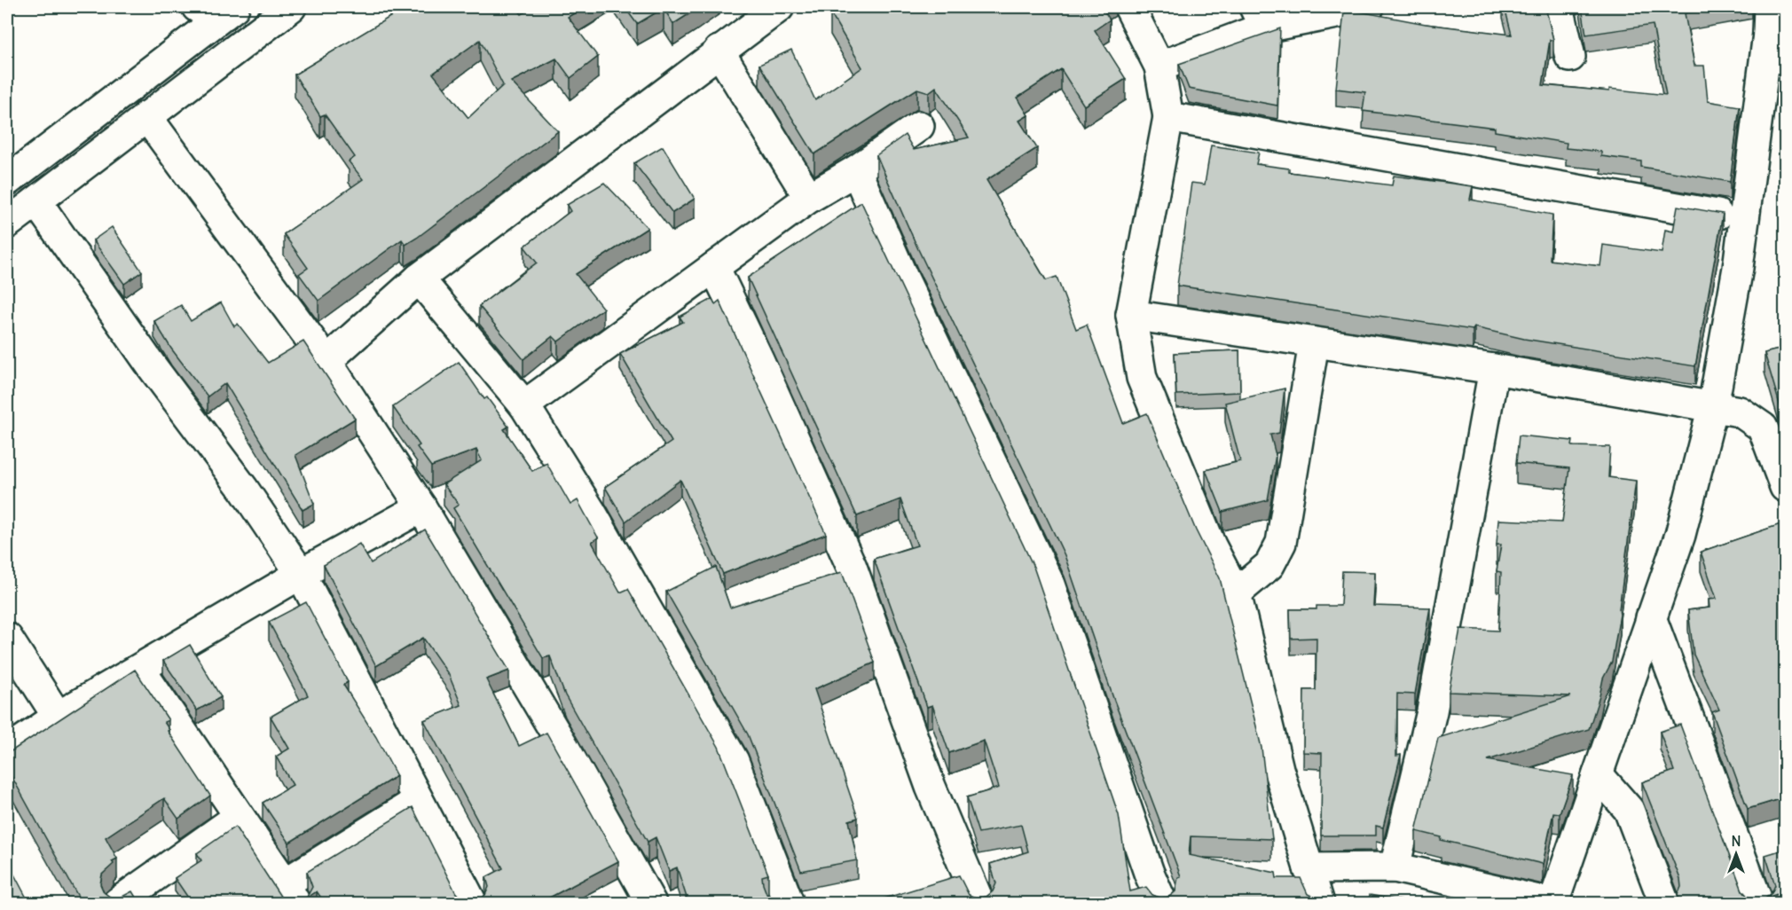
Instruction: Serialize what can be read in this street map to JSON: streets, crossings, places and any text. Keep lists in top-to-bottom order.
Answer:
{
  "north": "top"
}
